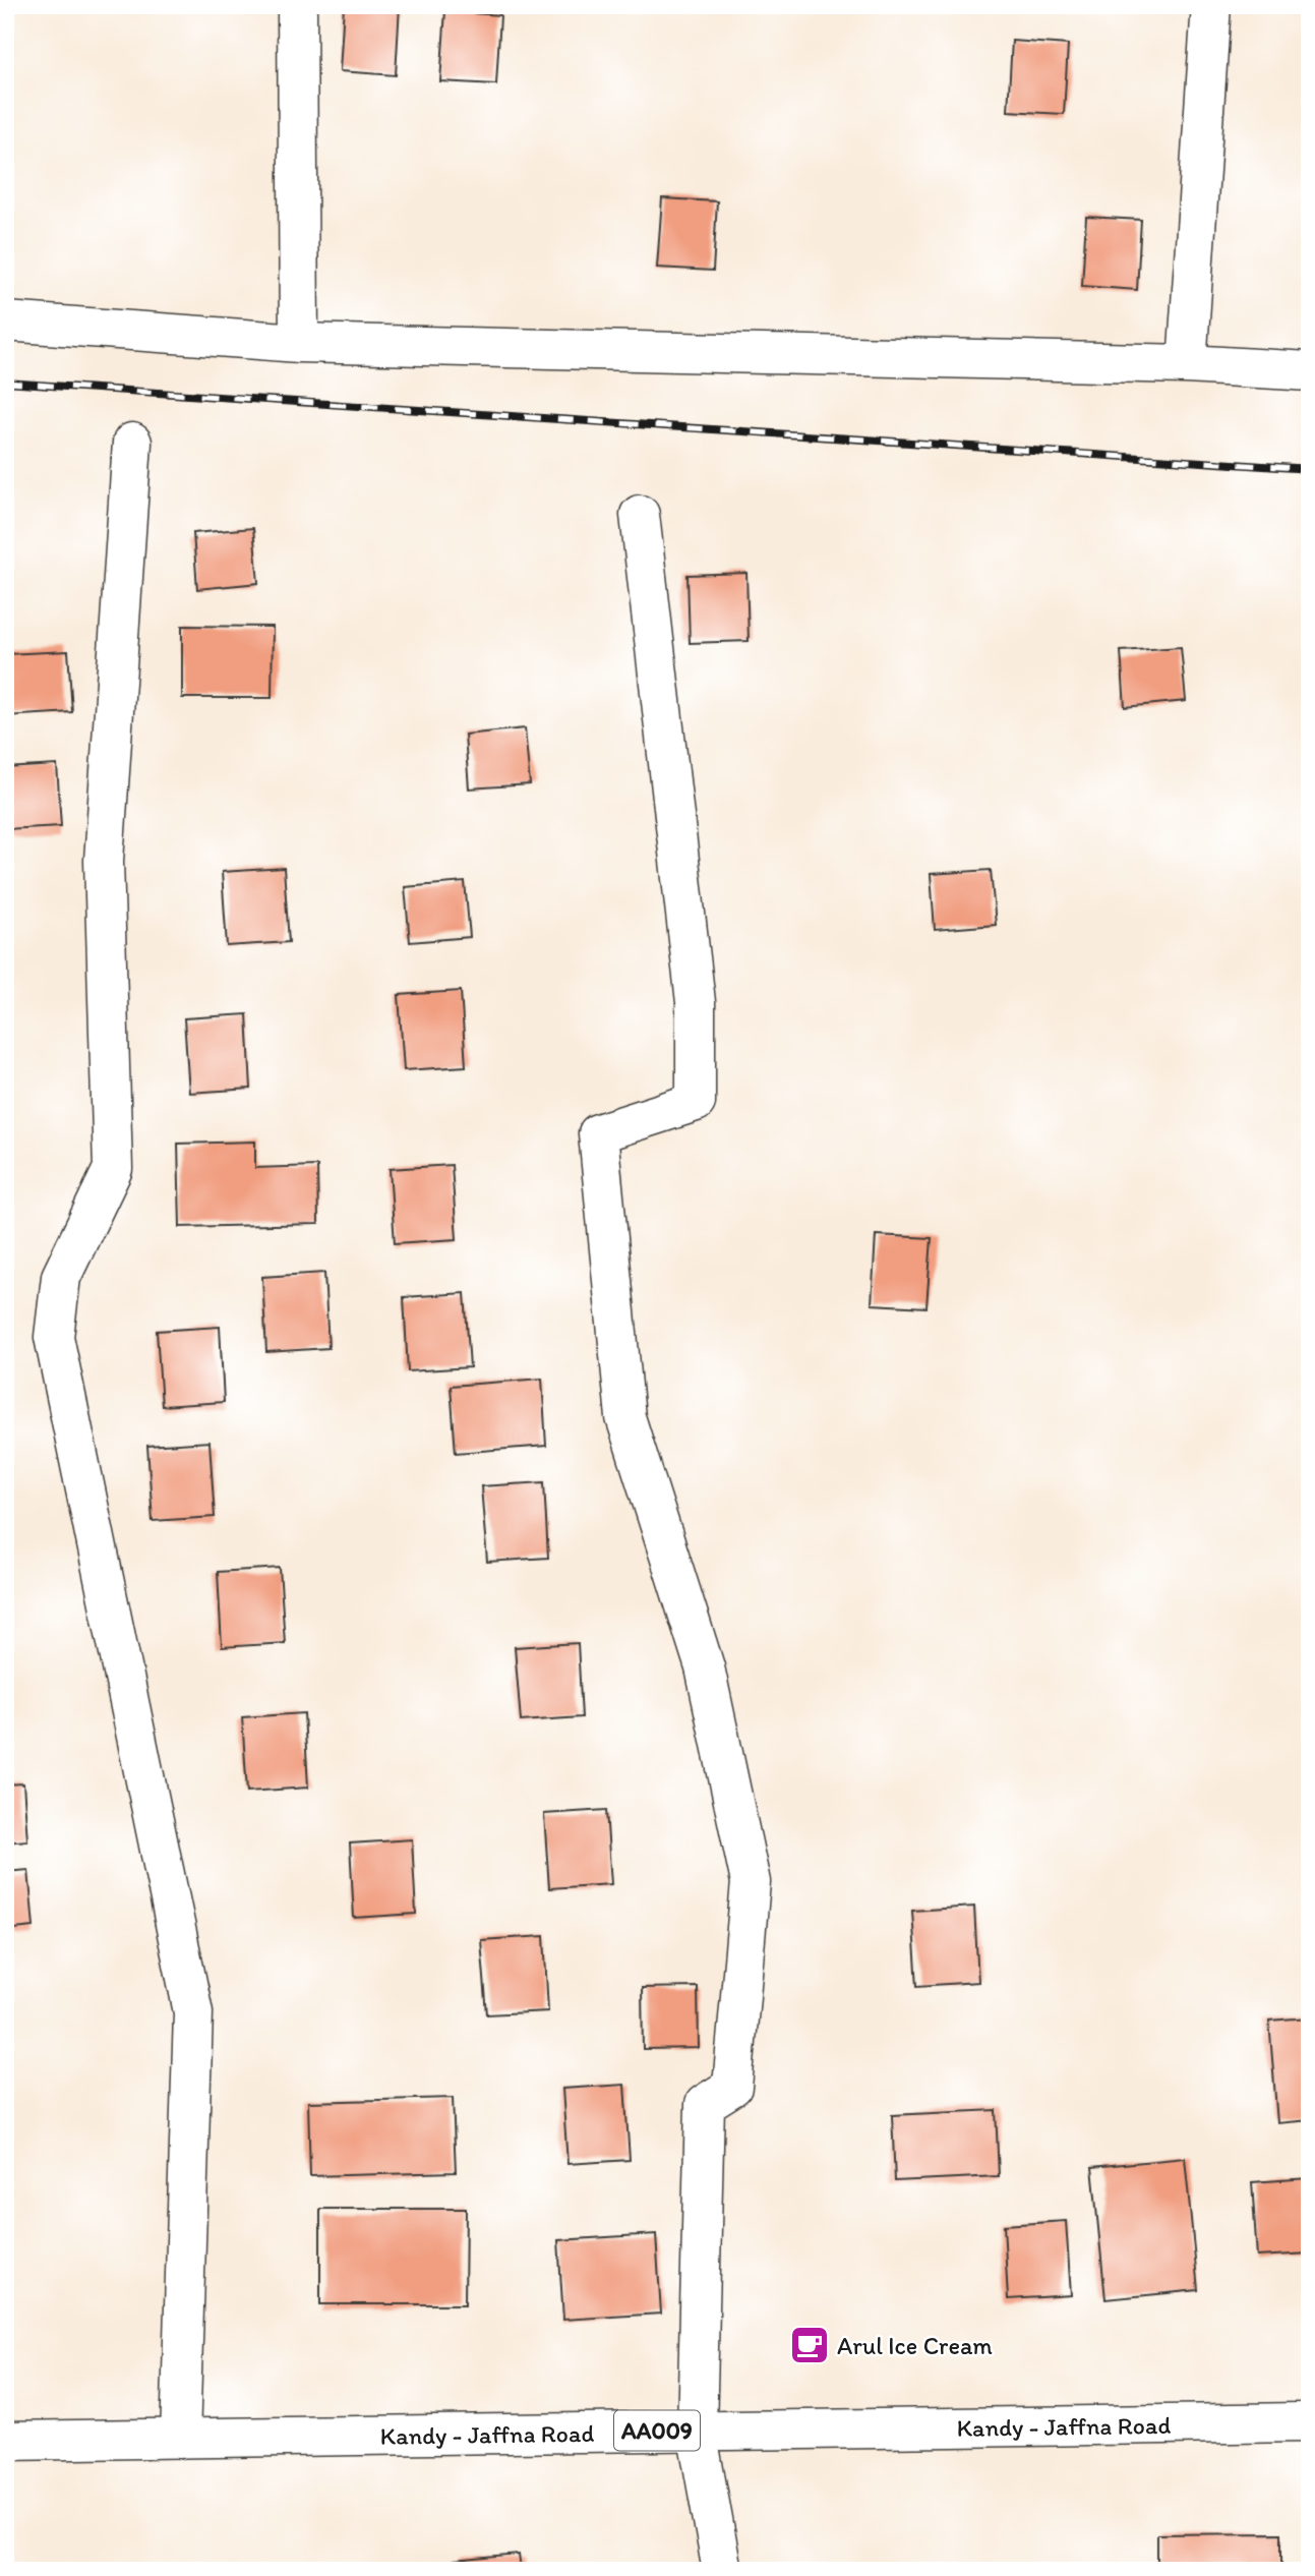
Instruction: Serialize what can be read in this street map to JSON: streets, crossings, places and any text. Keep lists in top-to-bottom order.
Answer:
{
  "streets": {
    "main road": ["Kandy - Jaffna Road", "AA009"]
  },
  "places": {
    "cafe": ["Arul Ice Cream"]
  }
}
